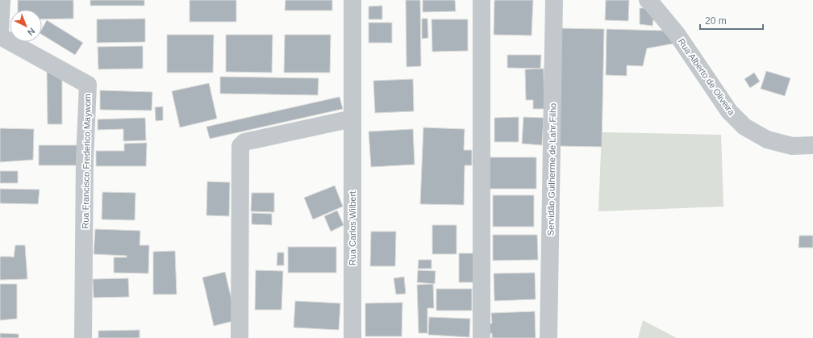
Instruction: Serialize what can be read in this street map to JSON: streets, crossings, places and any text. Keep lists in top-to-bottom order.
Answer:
{
  "streets": {
    "street": [
      "Rua Alberto de Oliveira",
      "Rua Francisco Frederico Maywom",
      "Servidão Guilherme de Lahr Filho",
      "Rua Carlos Wilbert"
    ]
  },
  "scale_bar": "20 m",
  "north": "bottom right"
}
